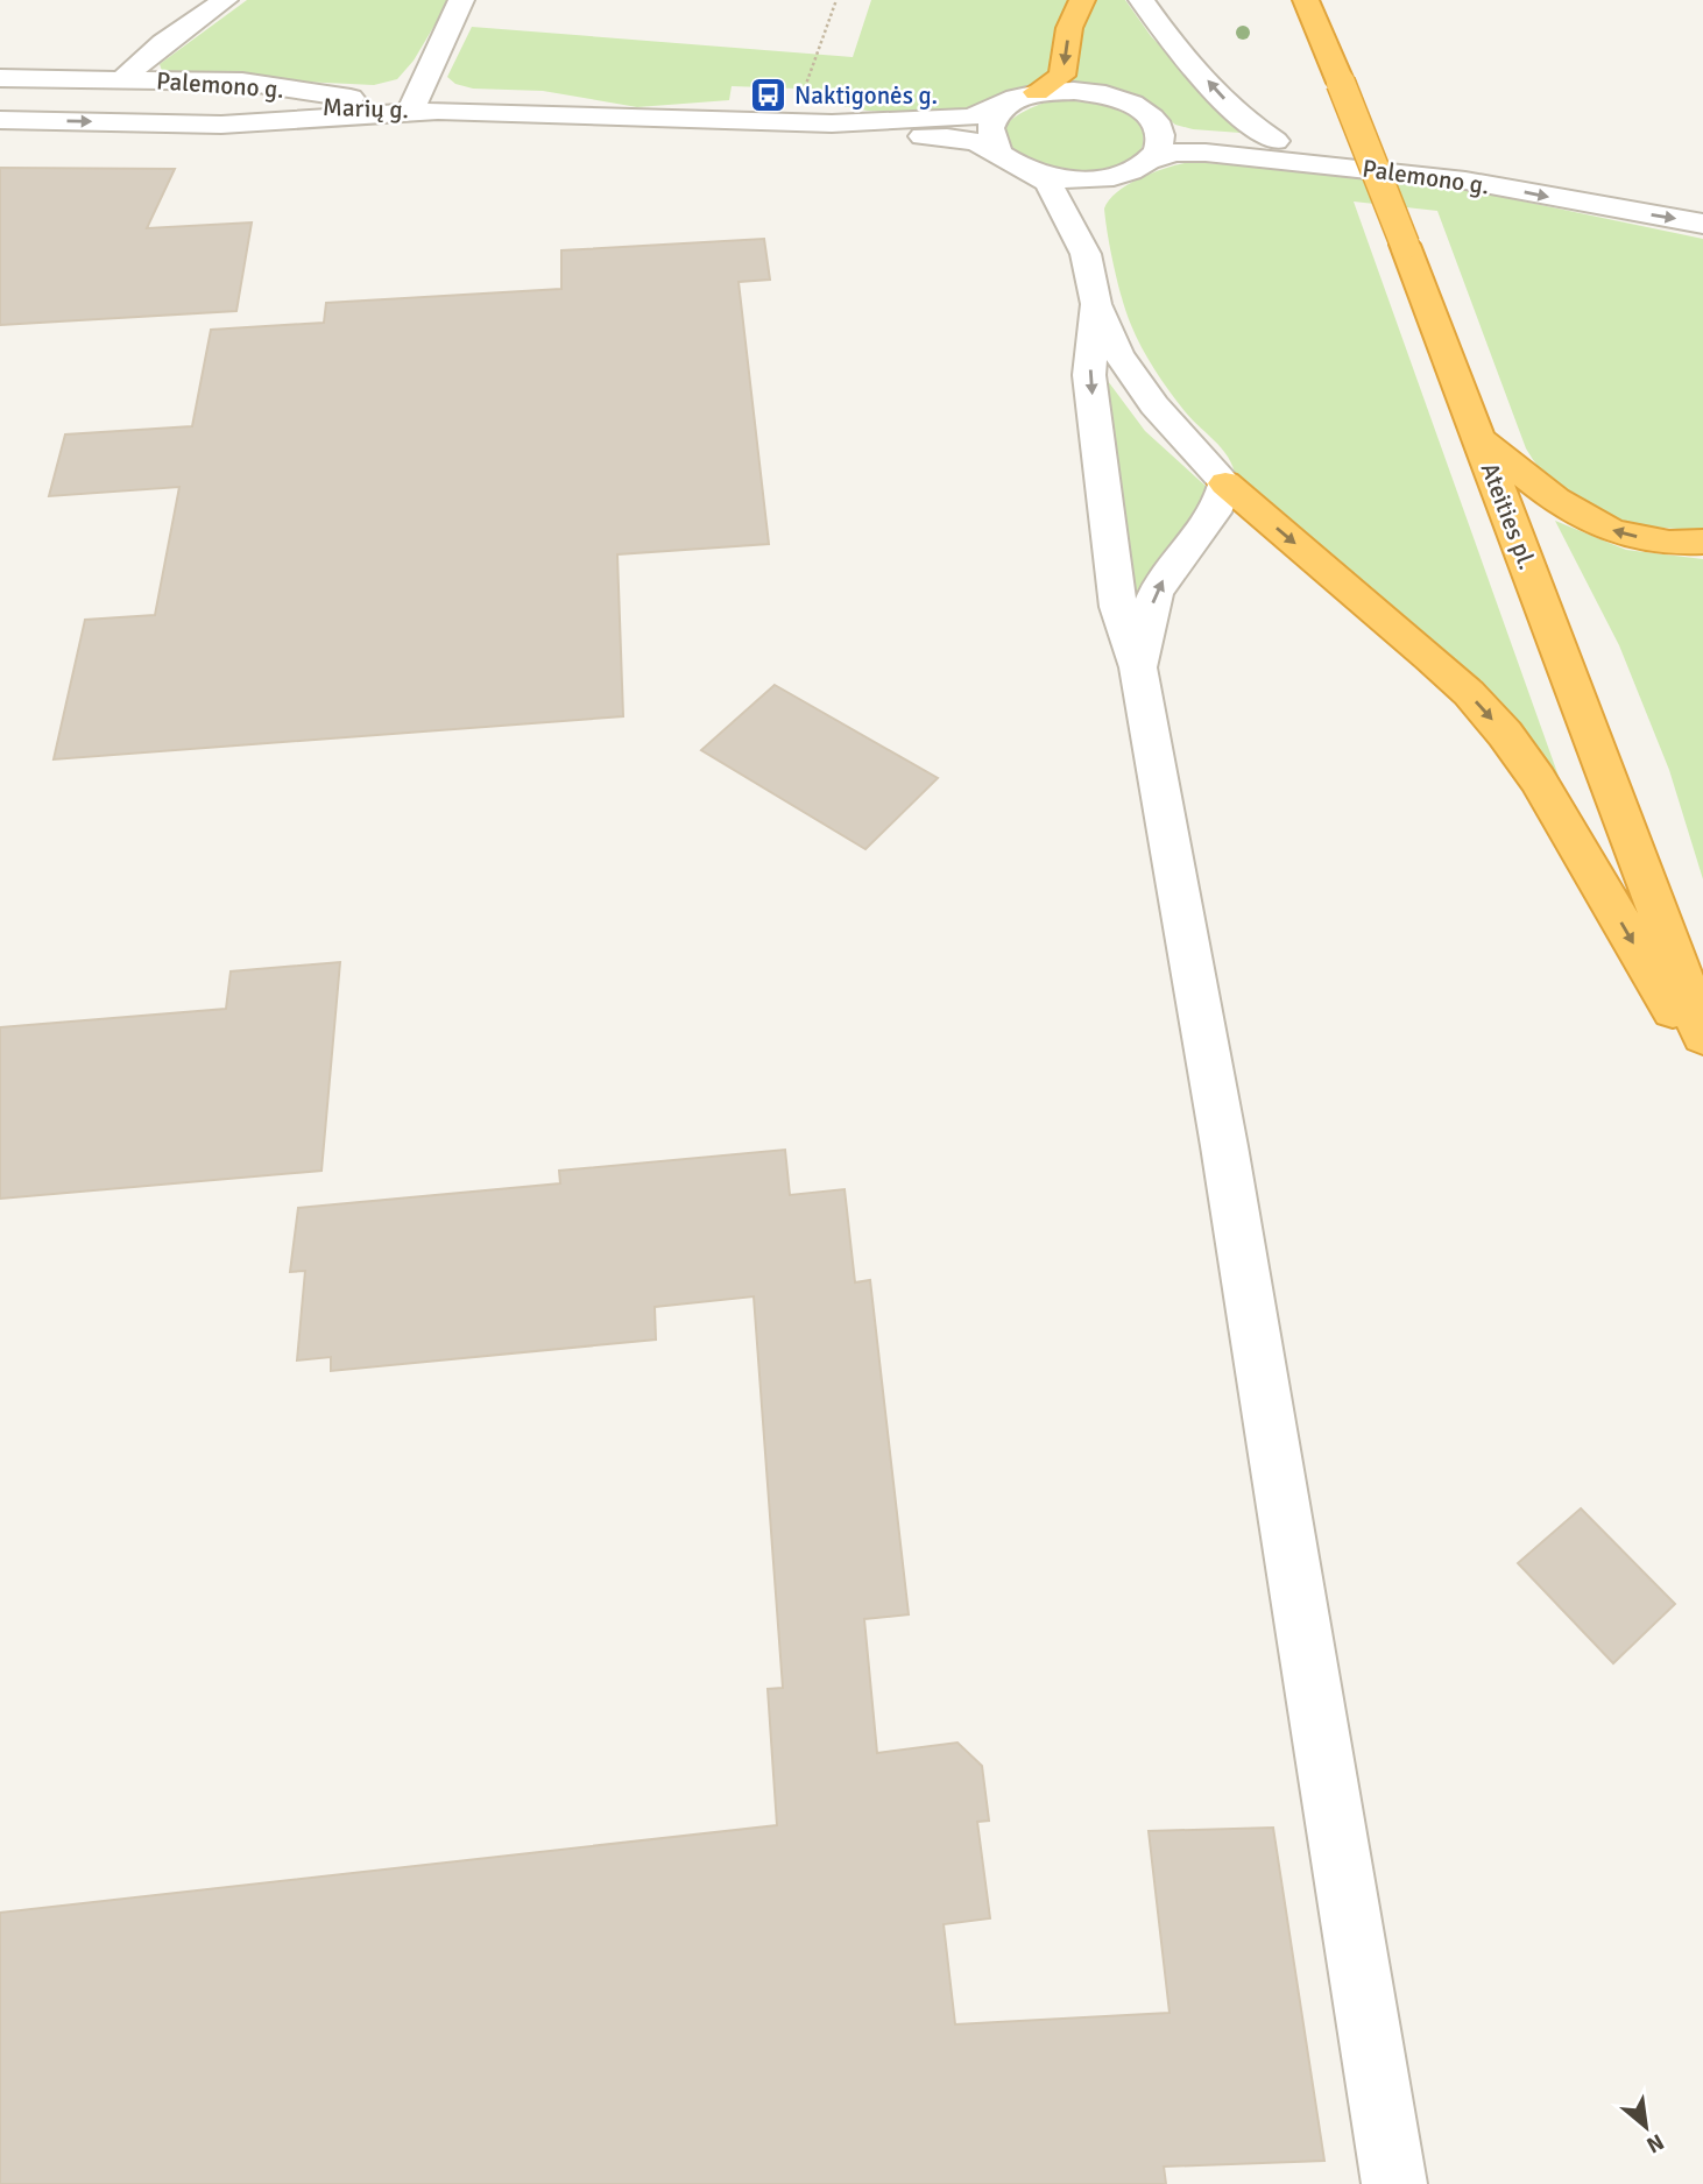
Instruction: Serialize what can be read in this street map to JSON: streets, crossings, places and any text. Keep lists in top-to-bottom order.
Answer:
{
  "streets": {
    "highway": ["Ateities pl."],
    "street": ["Palemono g.", "Marių g."]
  },
  "crossings": [
    ["Palemono g.", "Marių g."]
  ],
  "places": {
    "bus stop": ["Naktigonės g."]
  },
  "north": "bottom right"
}
